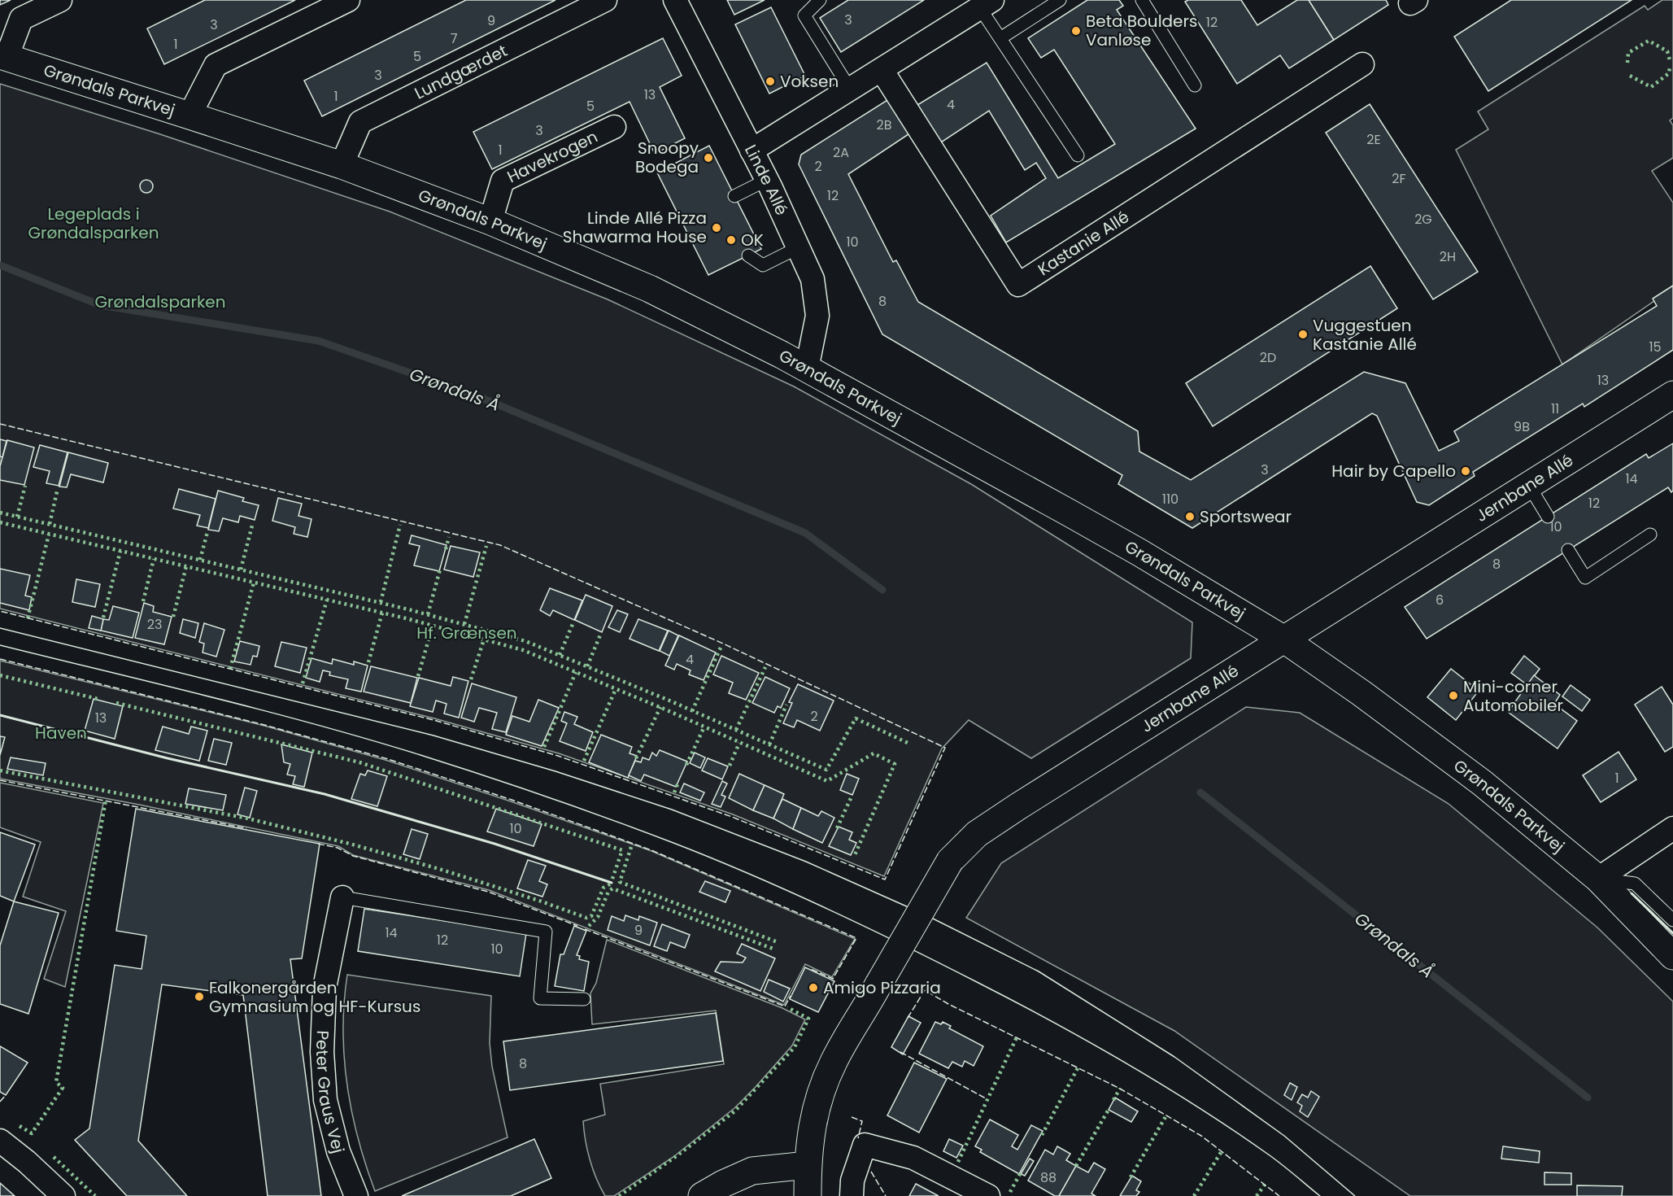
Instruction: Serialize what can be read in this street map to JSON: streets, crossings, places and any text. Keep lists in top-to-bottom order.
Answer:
{
  "streets": {
    "main road": ["Grøndals Parkvej", "Jernbane Allé"],
    "street": [
      "Lundgærdet",
      "Havekrogen",
      "Linde Allé",
      "Kastanie Allé",
      "Peter Graus Vej"
    ]
  },
  "crossings": [
    ["Lundgærdet", "Grøndals Parkvej"],
    ["Grøndals Parkvej", "Havekrogen"],
    ["Grøndals Parkvej", "Linde Allé"],
    ["Grøndals Parkvej", "Jernbane Allé"]
  ],
  "water": ["Grøndals Å"],
  "parks": [
    "Legeplads i Grøndalsparken",
    "Grøndalsparken",
    "Hf. Grænsen",
    "Haven"
  ],
  "places": [
    "Beta Boulders Vanløse",
    "Voksen",
    "Snoopy Bodega",
    "Linde Allé Pizza Shawarma House",
    "OK",
    "Vuggestuen Kastanie Allé",
    "Hair by Capello",
    "Sportswear",
    "Mini-corner Automobiler",
    "Amigo Pizzaria",
    "Falkonergården Gymnasium og HF-Kursus"
  ],
  "house_numbers": [
    "3",
    "9",
    "12",
    "3",
    "7",
    "1",
    "5",
    "3",
    "13",
    "1",
    "4",
    "5",
    "2B",
    "3",
    "2E",
    "1",
    "2A",
    "2",
    "2F",
    "12",
    "2G",
    "10",
    "2H",
    "8",
    "15",
    "2D",
    "13",
    "11",
    "9B",
    "3",
    "14",
    "110",
    "12",
    "10",
    "8",
    "6",
    "23",
    "4",
    "2",
    "13",
    "1",
    "10",
    "9",
    "14",
    "12",
    "10",
    "8",
    "88"
  ]
}
